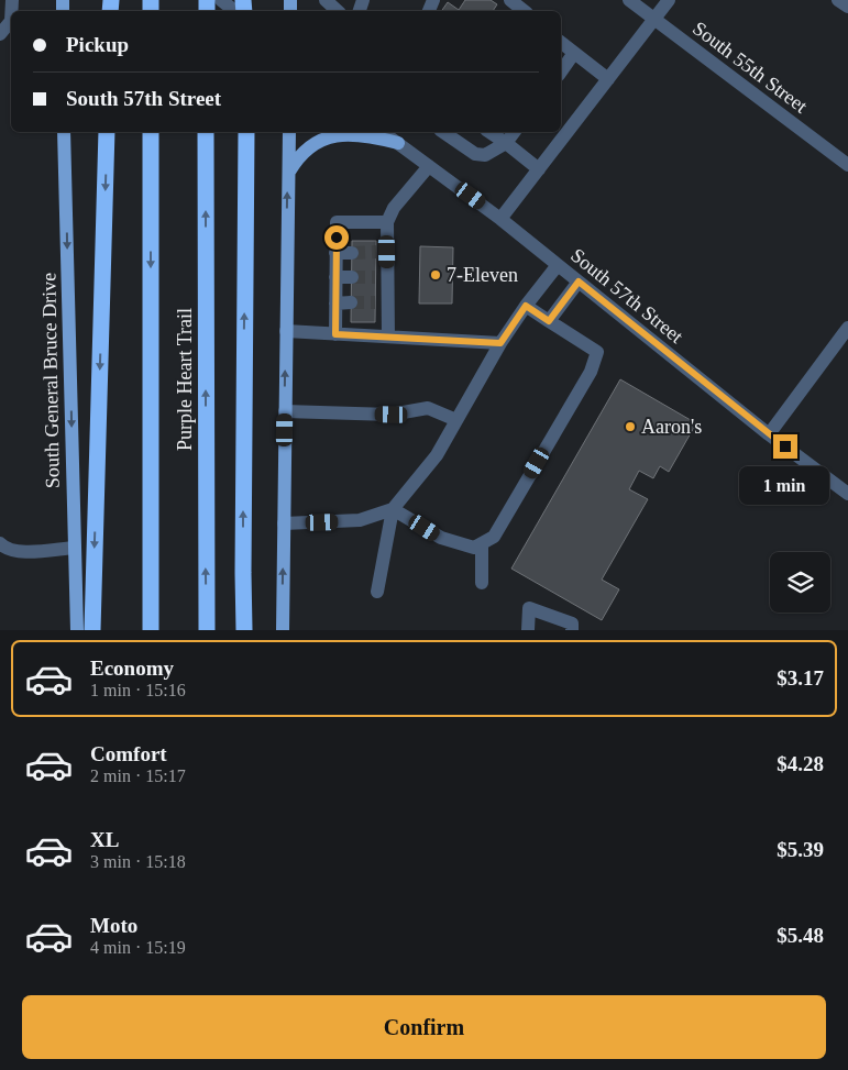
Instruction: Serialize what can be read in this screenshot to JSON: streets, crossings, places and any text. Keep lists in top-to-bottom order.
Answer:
{
  "streets": {
    "highway": ["Purple Heart Trail"],
    "main road": ["South General Bruce Drive"],
    "street": ["South 55th Street", "South 57th Street"]
  },
  "one_way": ["South General Bruce Drive"],
  "places": ["7-Eleven", "Aaron's"],
  "page": {
    "banner": ["Pickup", "South 57th Street"],
    "bubble": "1 min",
    "list": [
      {
        "name": "Economy",
        "note": "1 min · 15:16",
        "value": "$3.17"
      },
      {
        "name": "Comfort",
        "note": "2 min · 15:17",
        "value": "$4.28"
      },
      {
        "name": "XL",
        "note": "3 min · 15:18",
        "value": "$5.39"
      },
      {
        "name": "Moto",
        "note": "4 min · 15:19",
        "value": "$5.48"
      }
    ],
    "buttons": "Confirm"
  }
}
